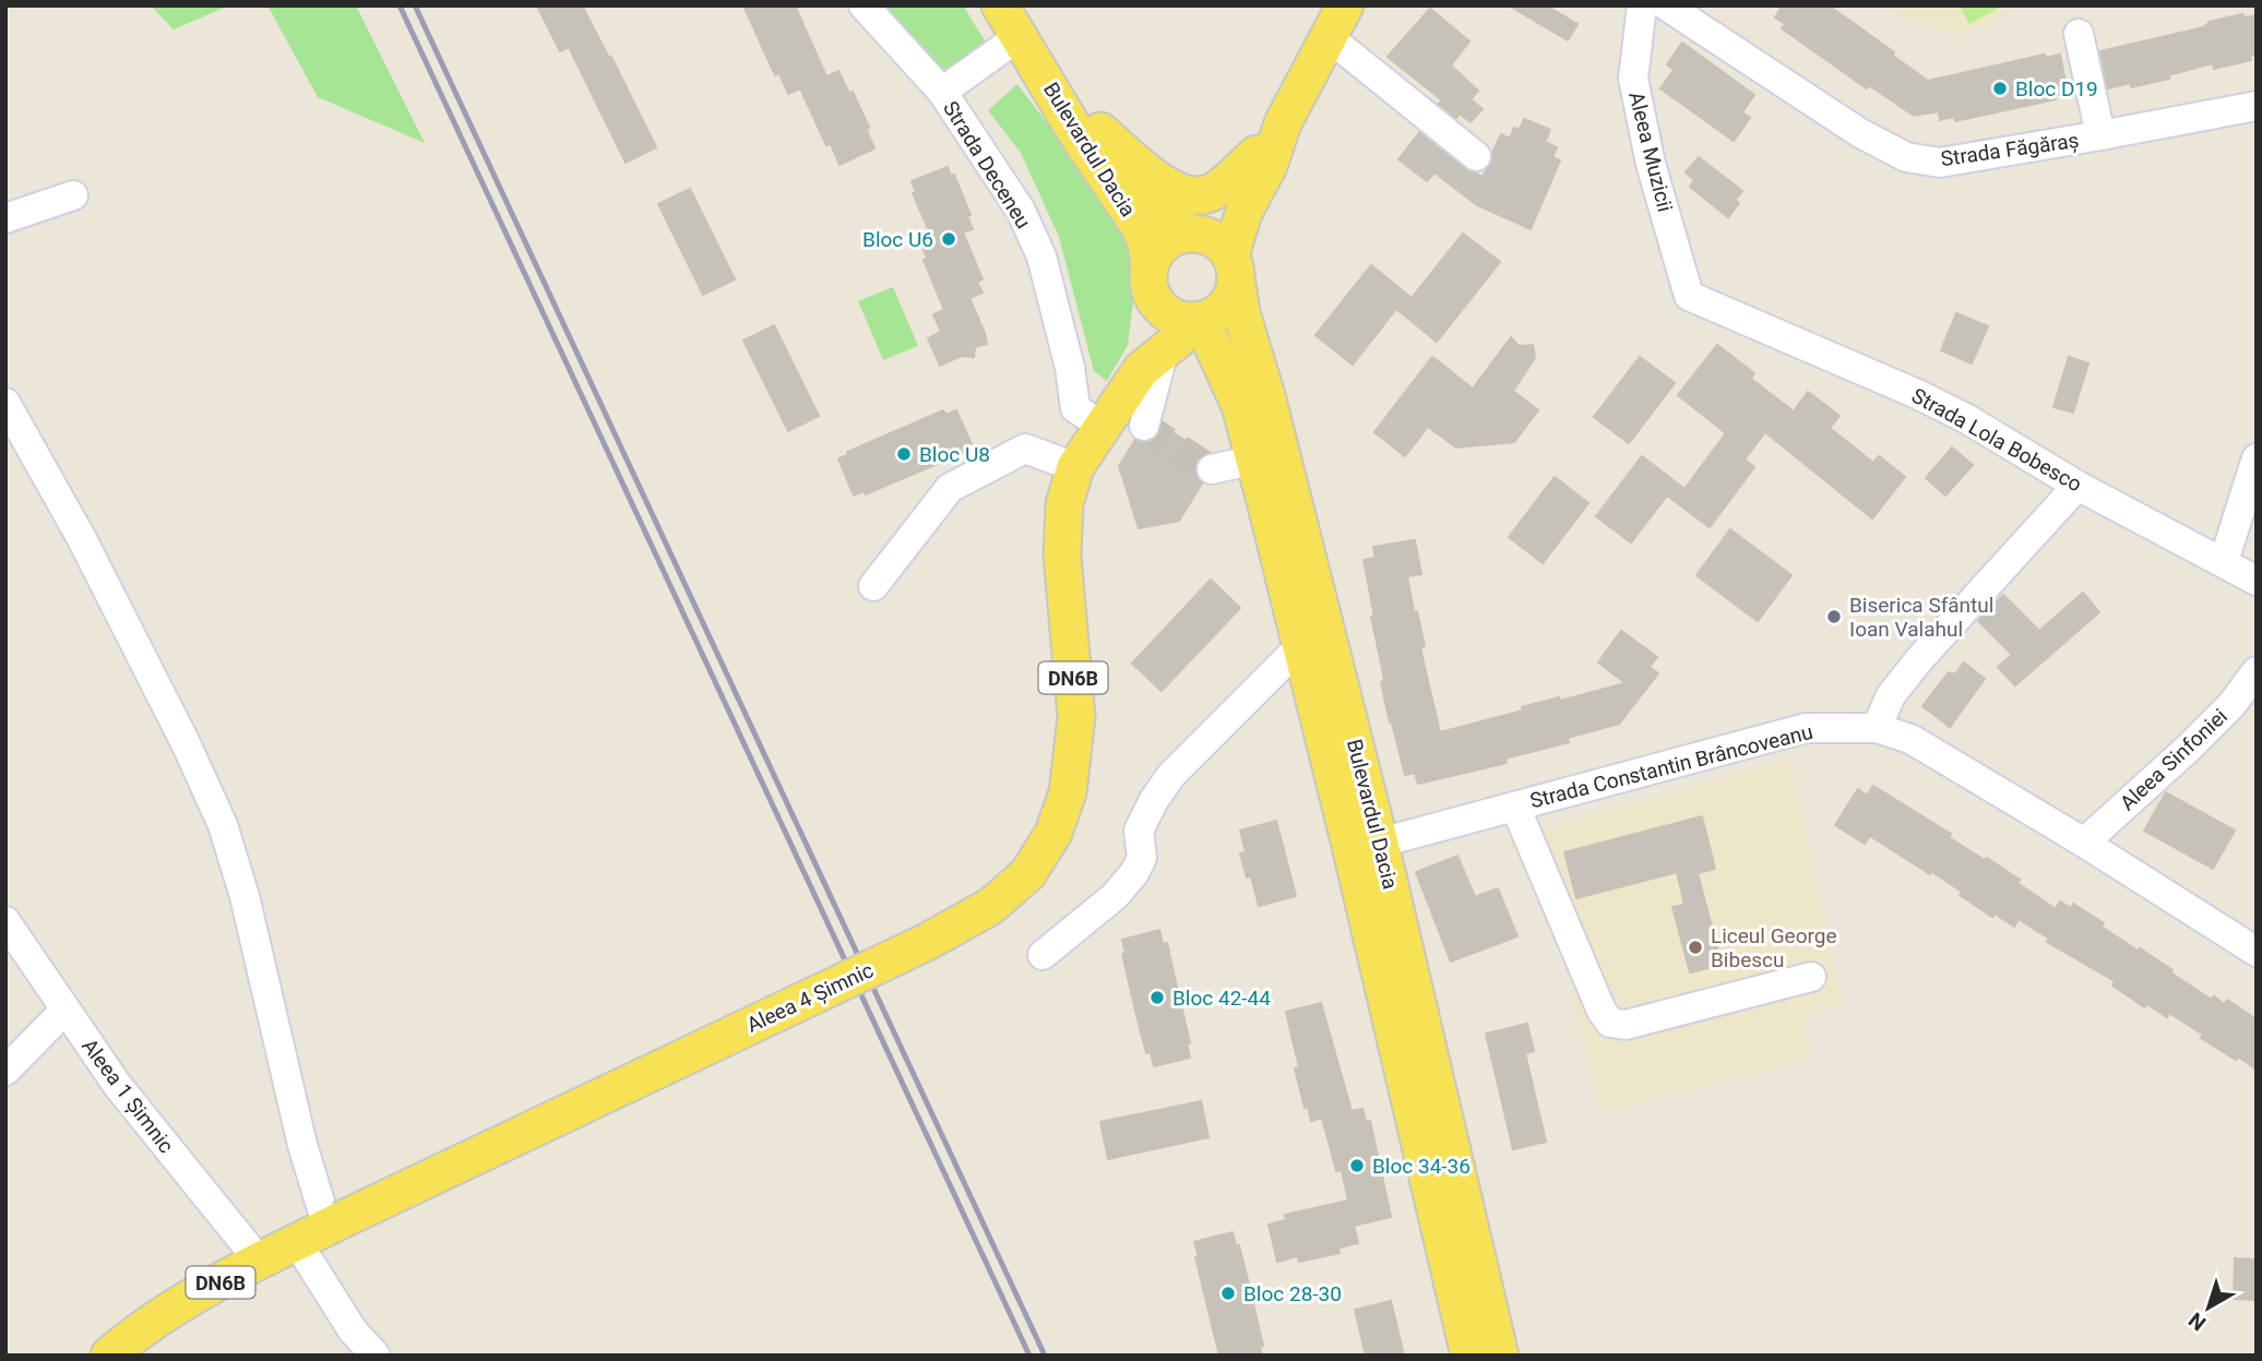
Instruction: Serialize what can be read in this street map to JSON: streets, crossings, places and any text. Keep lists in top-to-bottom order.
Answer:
{
  "streets": {
    "main road": ["Bulevardul Dacia", "DN6B", "Aleea 4 Șimnic"],
    "street": [
      "Strada Făgăraș",
      "Aleea Muzicii",
      "Strada Deceneu",
      "Strada Lola Bobesco",
      "Aleea Sinfoniei",
      "Strada Constantin Brâncoveanu",
      "Aleea 1 Șimnic"
    ]
  },
  "crossings": [
    ["Bulevardul Dacia", "Strada Constantin Brâncoveanu"],
    ["Bulevardul Dacia", "Aleea 4 Șimnic"],
    ["Aleea Muzicii", "Strada Lola Bobesco"],
    ["Strada Deceneu", "Aleea 4 Șimnic"],
    ["Aleea Sinfoniei", "Strada Constantin Brâncoveanu"],
    ["Aleea 4 Șimnic", "Aleea 1 Șimnic"]
  ],
  "places": [
    "Bloc D19",
    "Bloc U6",
    "Bloc U8",
    "Biserica Sfântul Ioan Valahul",
    "Liceul George Bibescu",
    "Bloc 42-44",
    "Bloc 34-36",
    "Bloc 28-30"
  ],
  "north": "bottom left"
}
